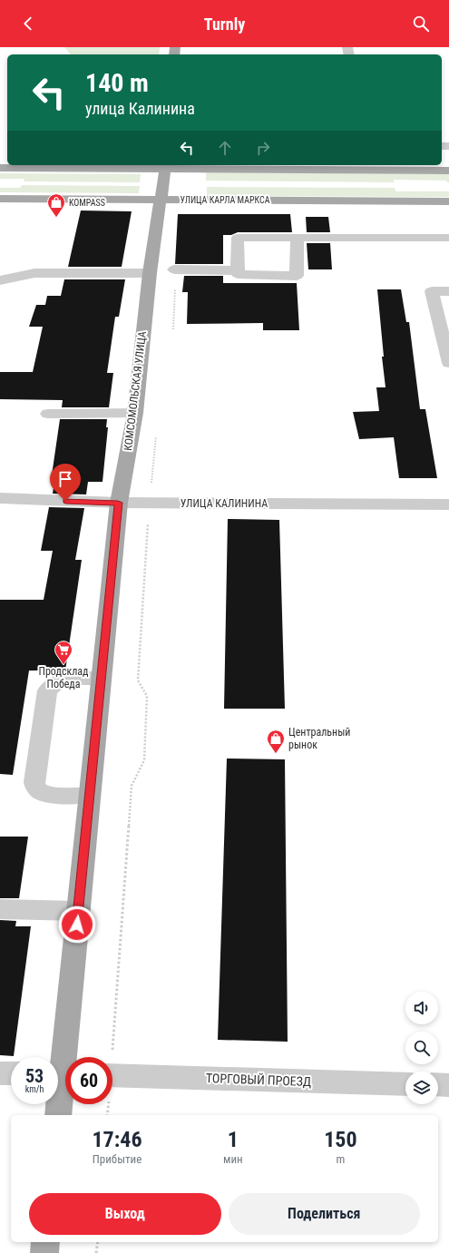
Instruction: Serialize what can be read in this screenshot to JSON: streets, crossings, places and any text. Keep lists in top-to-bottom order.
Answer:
{
  "streets": {
    "main road": ["УЛИЦА КАРЛА МАРКСА", "КОМСОМОЛЬСКАЯ УЛИЦА"],
    "street": ["УЛИЦА КАЛИНИНА", "ТОРГОВЫЙ ПРОЕЗД"]
  },
  "crossings": [
    ["УЛИЦА КАРЛА МАРКСА", "КОМСОМОЛЬСКАЯ УЛИЦА"],
    ["КОМСОМОЛЬСКАЯ УЛИЦА", "УЛИЦА КАЛИНИНА"]
  ],
  "places": {
    "shop": ["KOMPASS", "Центральный рынок"],
    "supermarket": ["Продсклад Победа"]
  },
  "page": {
    "header": "Turnly",
    "turn": ["140 m", "улица Калинина"],
    "speed": "53 km/h",
    "limit": "60",
    "eta": [
      "17:46",
      "Прибытие",
      "1",
      "мин",
      "150",
      "m"
    ],
    "buttons": ["Выход", "Поделиться"]
  }
}
